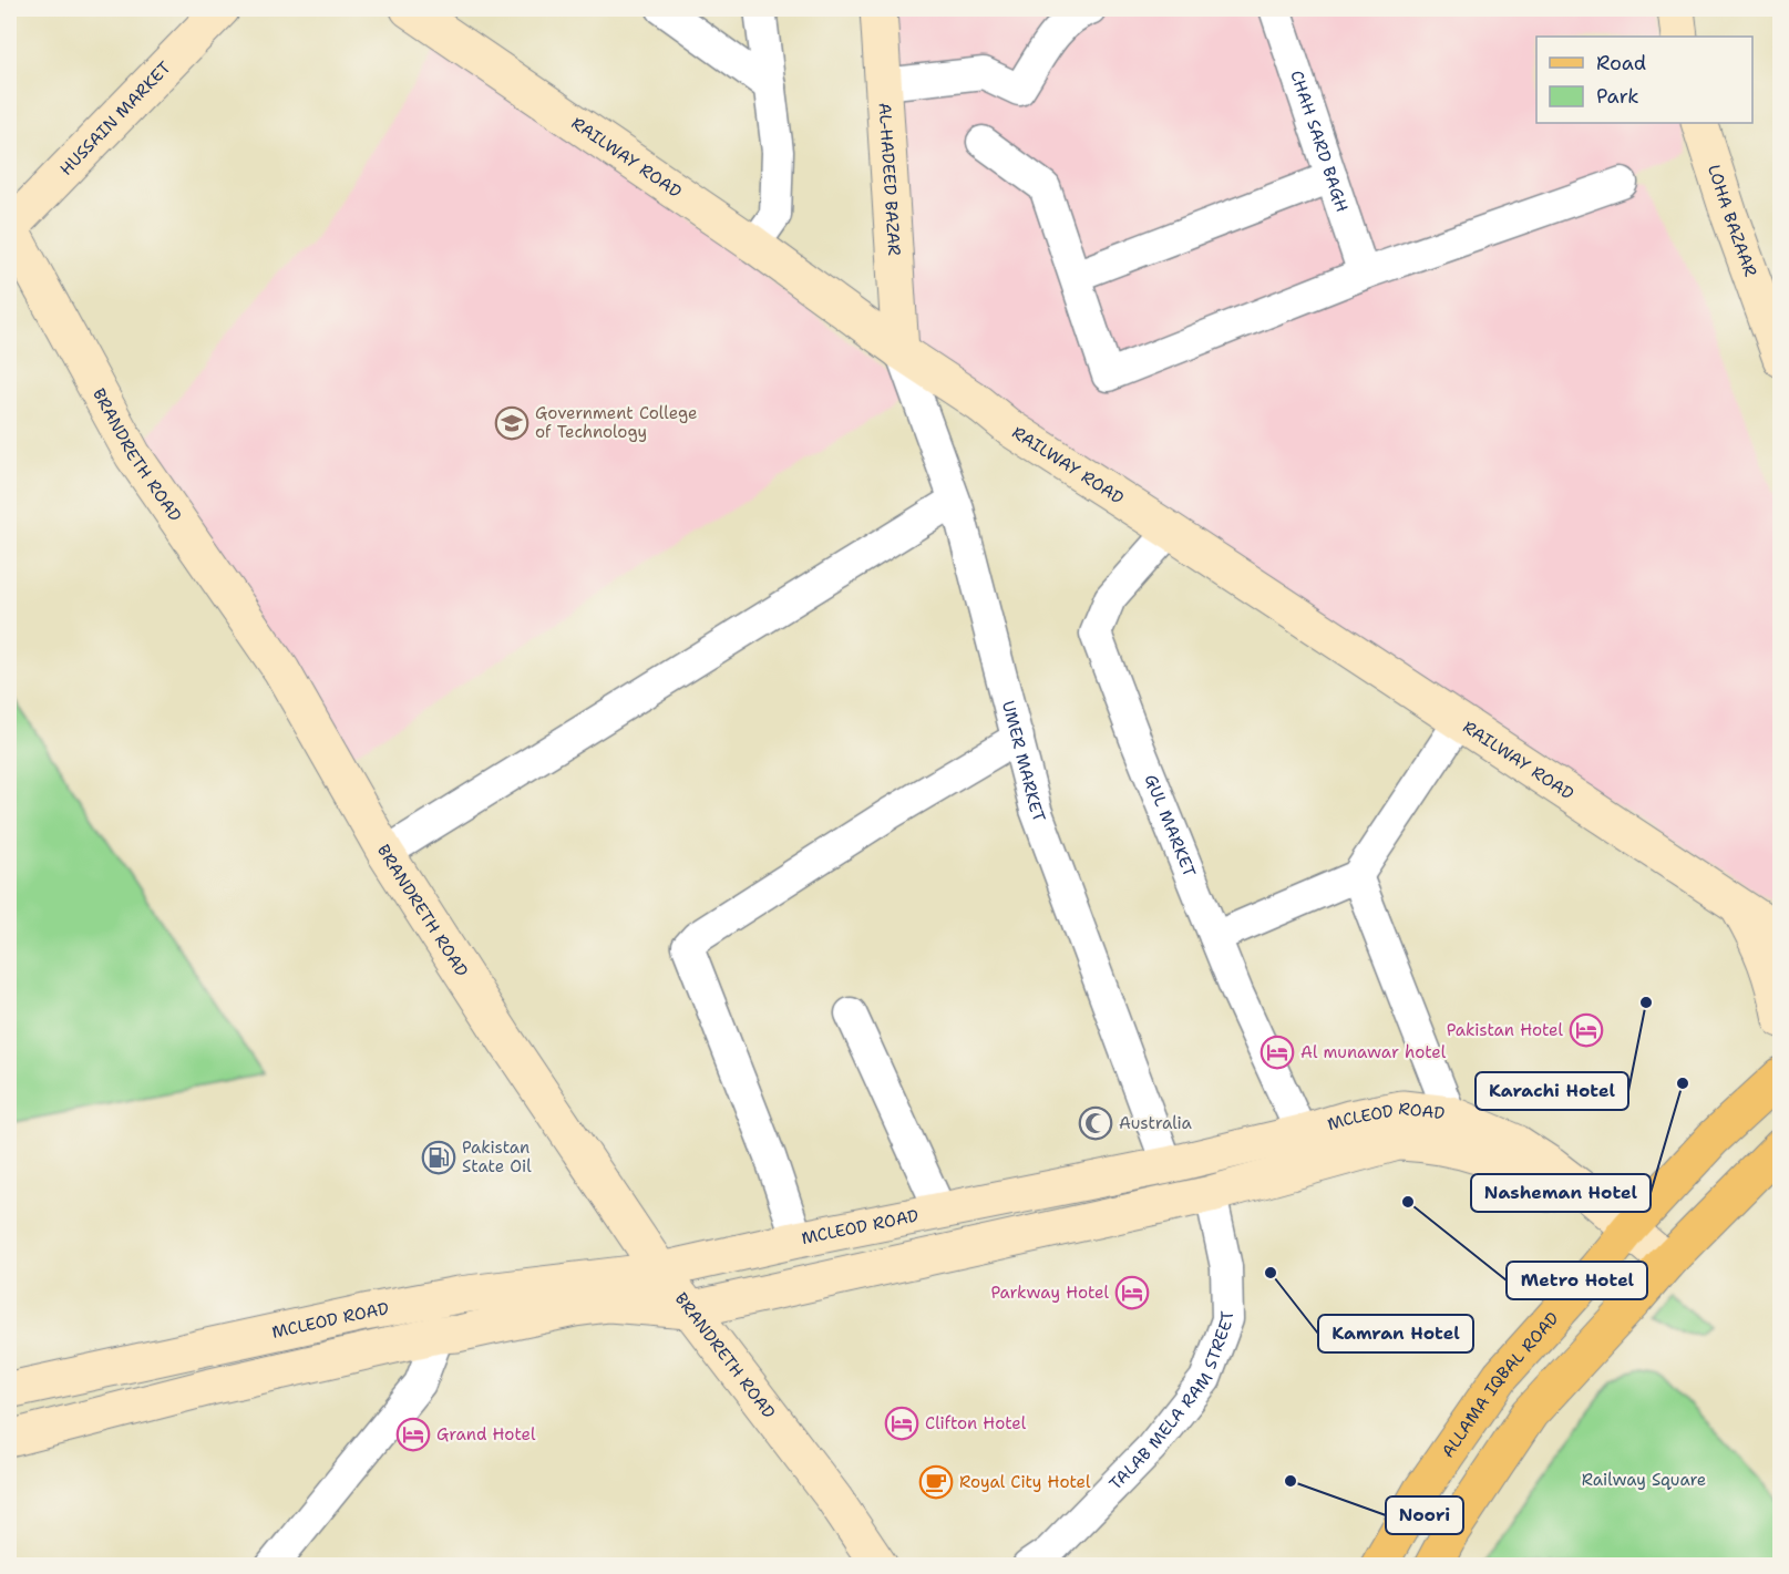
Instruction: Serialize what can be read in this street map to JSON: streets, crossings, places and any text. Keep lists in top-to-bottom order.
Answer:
{
  "streets": {
    "main road": [
      "HUSSAIN MARKET",
      "RAILWAY ROAD",
      "AL-HADEED BAZAR",
      "LOHA BAZAAR",
      "BRANDRETH ROAD",
      "MCLEOD ROAD",
      "ALLAMA IQBAL ROAD"
    ],
    "street": [
      "CHAH SARD BAGH",
      "UMER MARKET",
      "GUL MARKET",
      "TALAB MELA RAM STREET"
    ]
  },
  "crossings": [
    ["HUSSAIN MARKET", "BRANDRETH ROAD"],
    ["RAILWAY ROAD", "AL-HADEED BAZAR"],
    ["RAILWAY ROAD", "UMER MARKET"],
    ["RAILWAY ROAD", "GUL MARKET"],
    ["AL-HADEED BAZAR", "UMER MARKET"],
    ["BRANDRETH ROAD", "MCLEOD ROAD"],
    ["UMER MARKET", "MCLEOD ROAD"],
    ["GUL MARKET", "MCLEOD ROAD"],
    ["MCLEOD ROAD", "ALLAMA IQBAL ROAD"],
    ["MCLEOD ROAD", "TALAB MELA RAM STREET"]
  ],
  "parks": ["Railway Square"],
  "places": {
    "school or university": ["Government College of Technology"],
    "other": [
      "Karachi Hotel",
      "Nasheman Hotel",
      "Metro Hotel",
      "Kamran Hotel",
      "Noori"
    ],
    "hotel": [
      "Pakistan Hotel",
      "Al munawar hotel",
      "Parkway Hotel",
      "Clifton Hotel",
      "Grand Hotel"
    ],
    "mosque": ["Australia"],
    "fuel station": ["Pakistan State Oil"],
    "cafe": ["Royal City Hotel"]
  },
  "legend": ["Road", "Park"]
}
